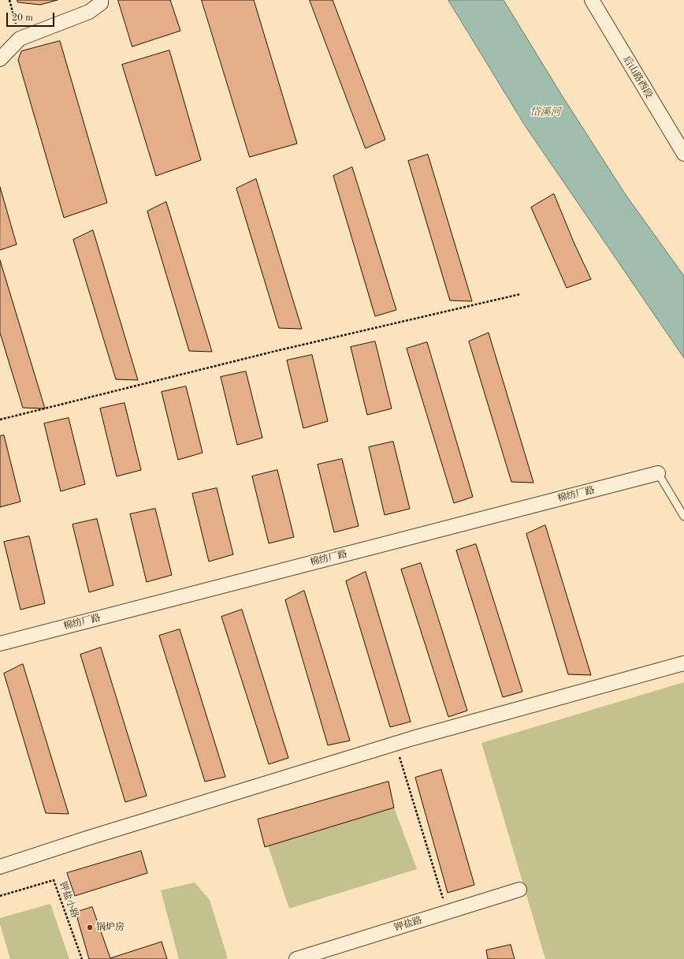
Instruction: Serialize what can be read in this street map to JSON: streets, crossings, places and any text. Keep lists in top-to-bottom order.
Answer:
{
  "streets": {
    "street": ["后山路西段", "棉纺厂路", "钾盐路"],
    "path": ["钾盐小路"]
  },
  "water": ["岱溪河"],
  "places": ["锅炉房"],
  "scale_bar": "20 m"
}
